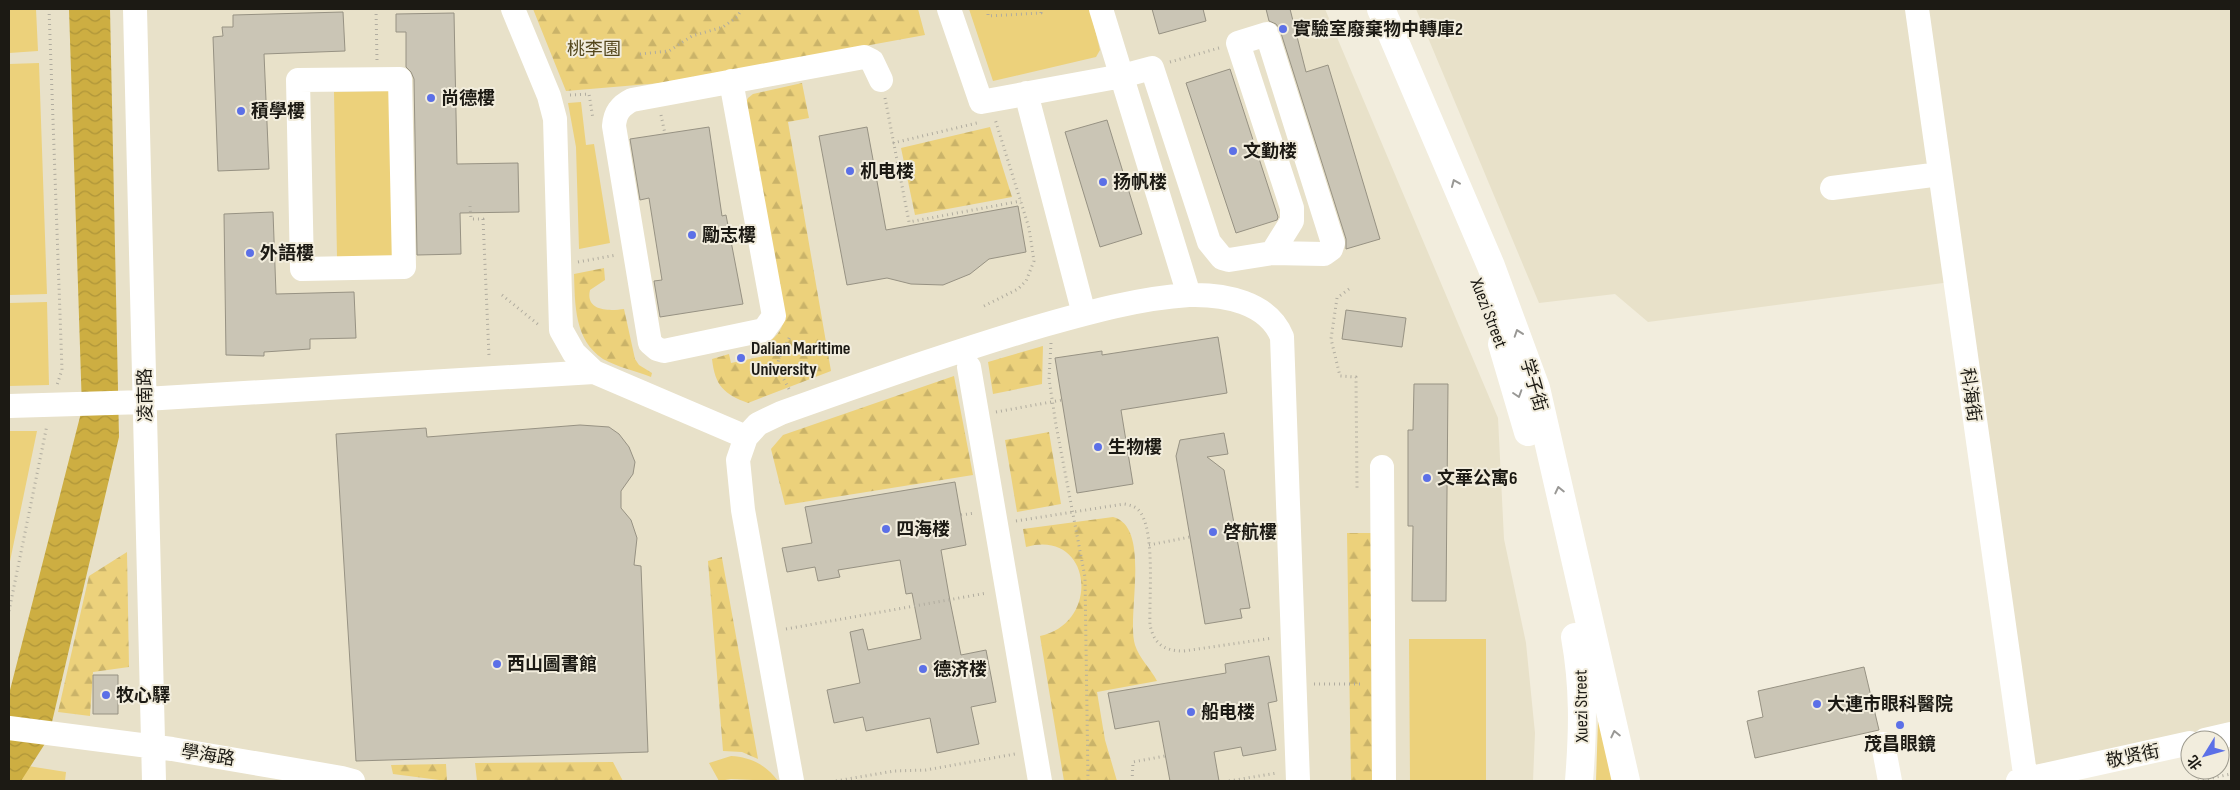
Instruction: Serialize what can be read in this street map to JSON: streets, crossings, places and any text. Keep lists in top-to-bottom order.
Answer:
{
  "streets": {
    "main road": ["Xuezi Street", "学子街"],
    "street": [
      "凌南路",
      "科海街",
      "學海路",
      "敬贤街"
    ]
  },
  "crossings": [
    ["凌南路", "學海路"],
    ["科海街", "敬贤街"]
  ],
  "one_way": ["Xuezi Street", "学子街"],
  "parks": ["桃李園"],
  "places": [
    "實驗室廢棄物中轉庫2",
    "尚德樓",
    "積學樓",
    "文勤楼",
    "机电楼",
    "扬帆楼",
    "勵志樓",
    "外語樓",
    "Dalian Maritime University",
    "生物樓",
    "文華公寓6",
    "四海楼",
    "啓航樓",
    "西山圖書館",
    "德济楼",
    "牧心驛",
    "大連市眼科醫院",
    "船电楼",
    "茂昌眼鏡"
  ],
  "north": "bottom left"
}
